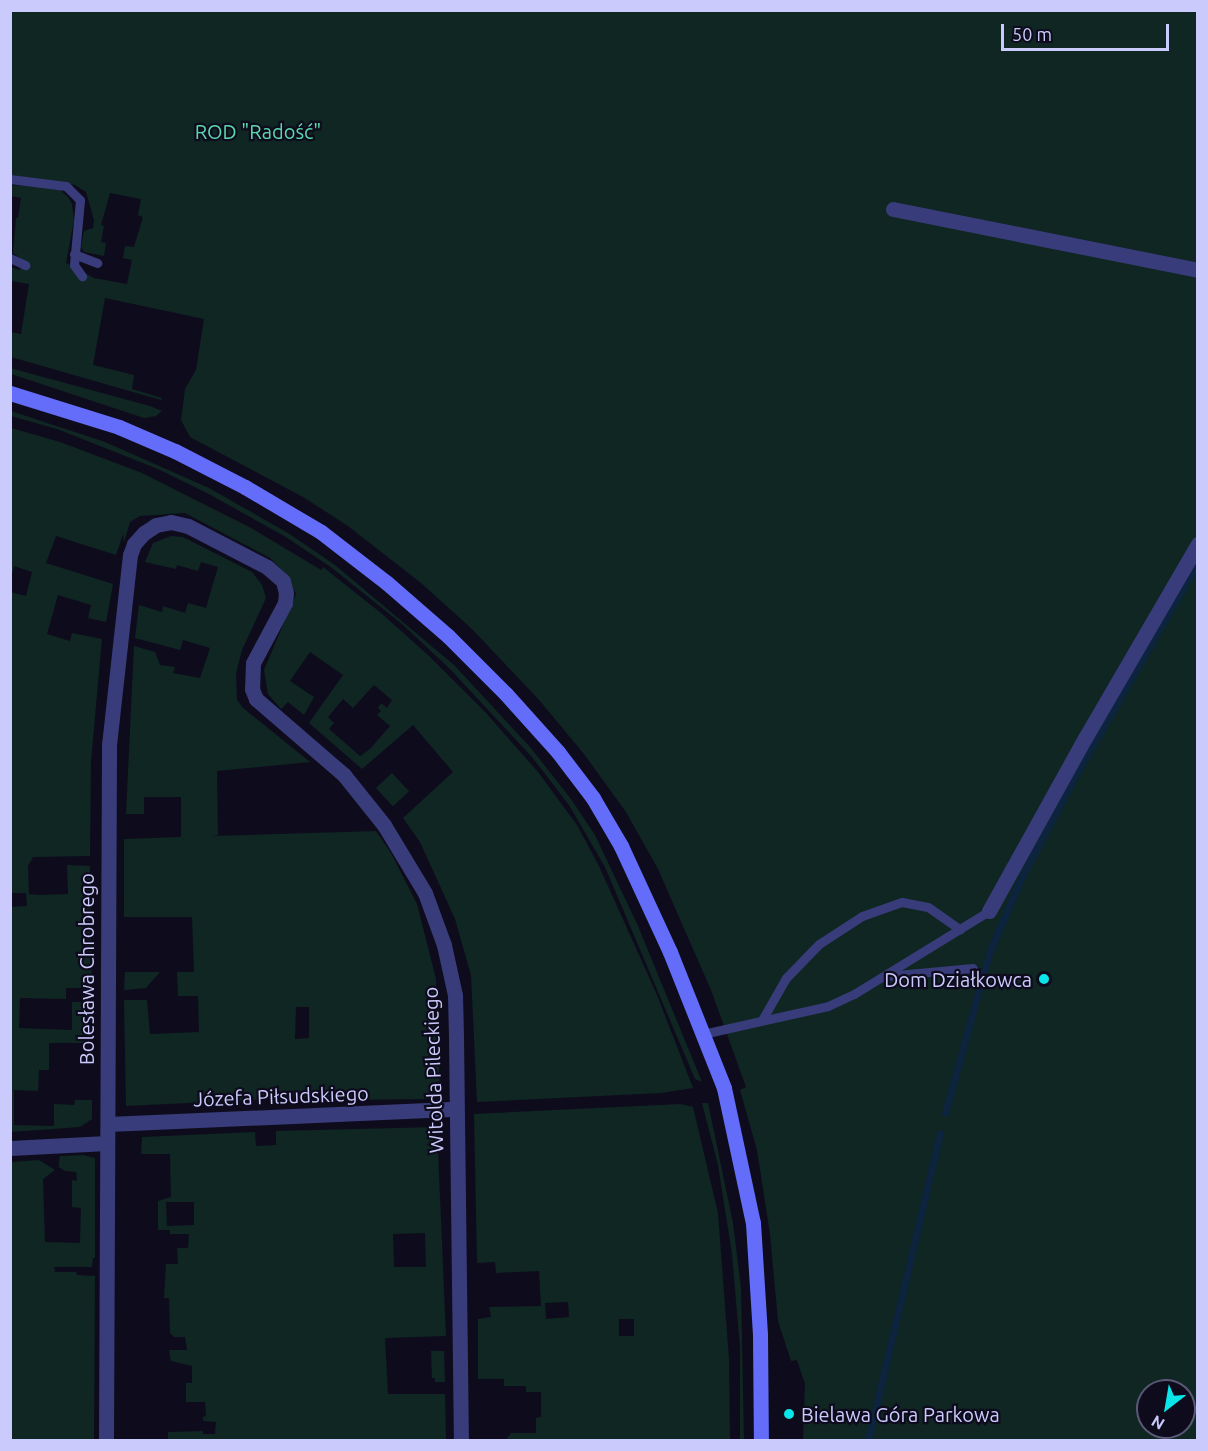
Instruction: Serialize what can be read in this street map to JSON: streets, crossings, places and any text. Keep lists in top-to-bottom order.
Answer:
{
  "streets": {
    "street": ["Bolesława Chrobrego", "Witolda Pileckiego", "Józefa Piłsudskiego"]
  },
  "crossings": [
    ["Bolesława Chrobrego", "Witolda Pileckiego"],
    ["Bolesława Chrobrego", "Józefa Piłsudskiego"],
    ["Witolda Pileckiego", "Józefa Piłsudskiego"]
  ],
  "parks": ["ROD \"Radość\""],
  "places": ["Dom Działkowca", "Bielawa Góra Parkowa"],
  "scale_bar": "50 m",
  "north": "bottom left"
}
